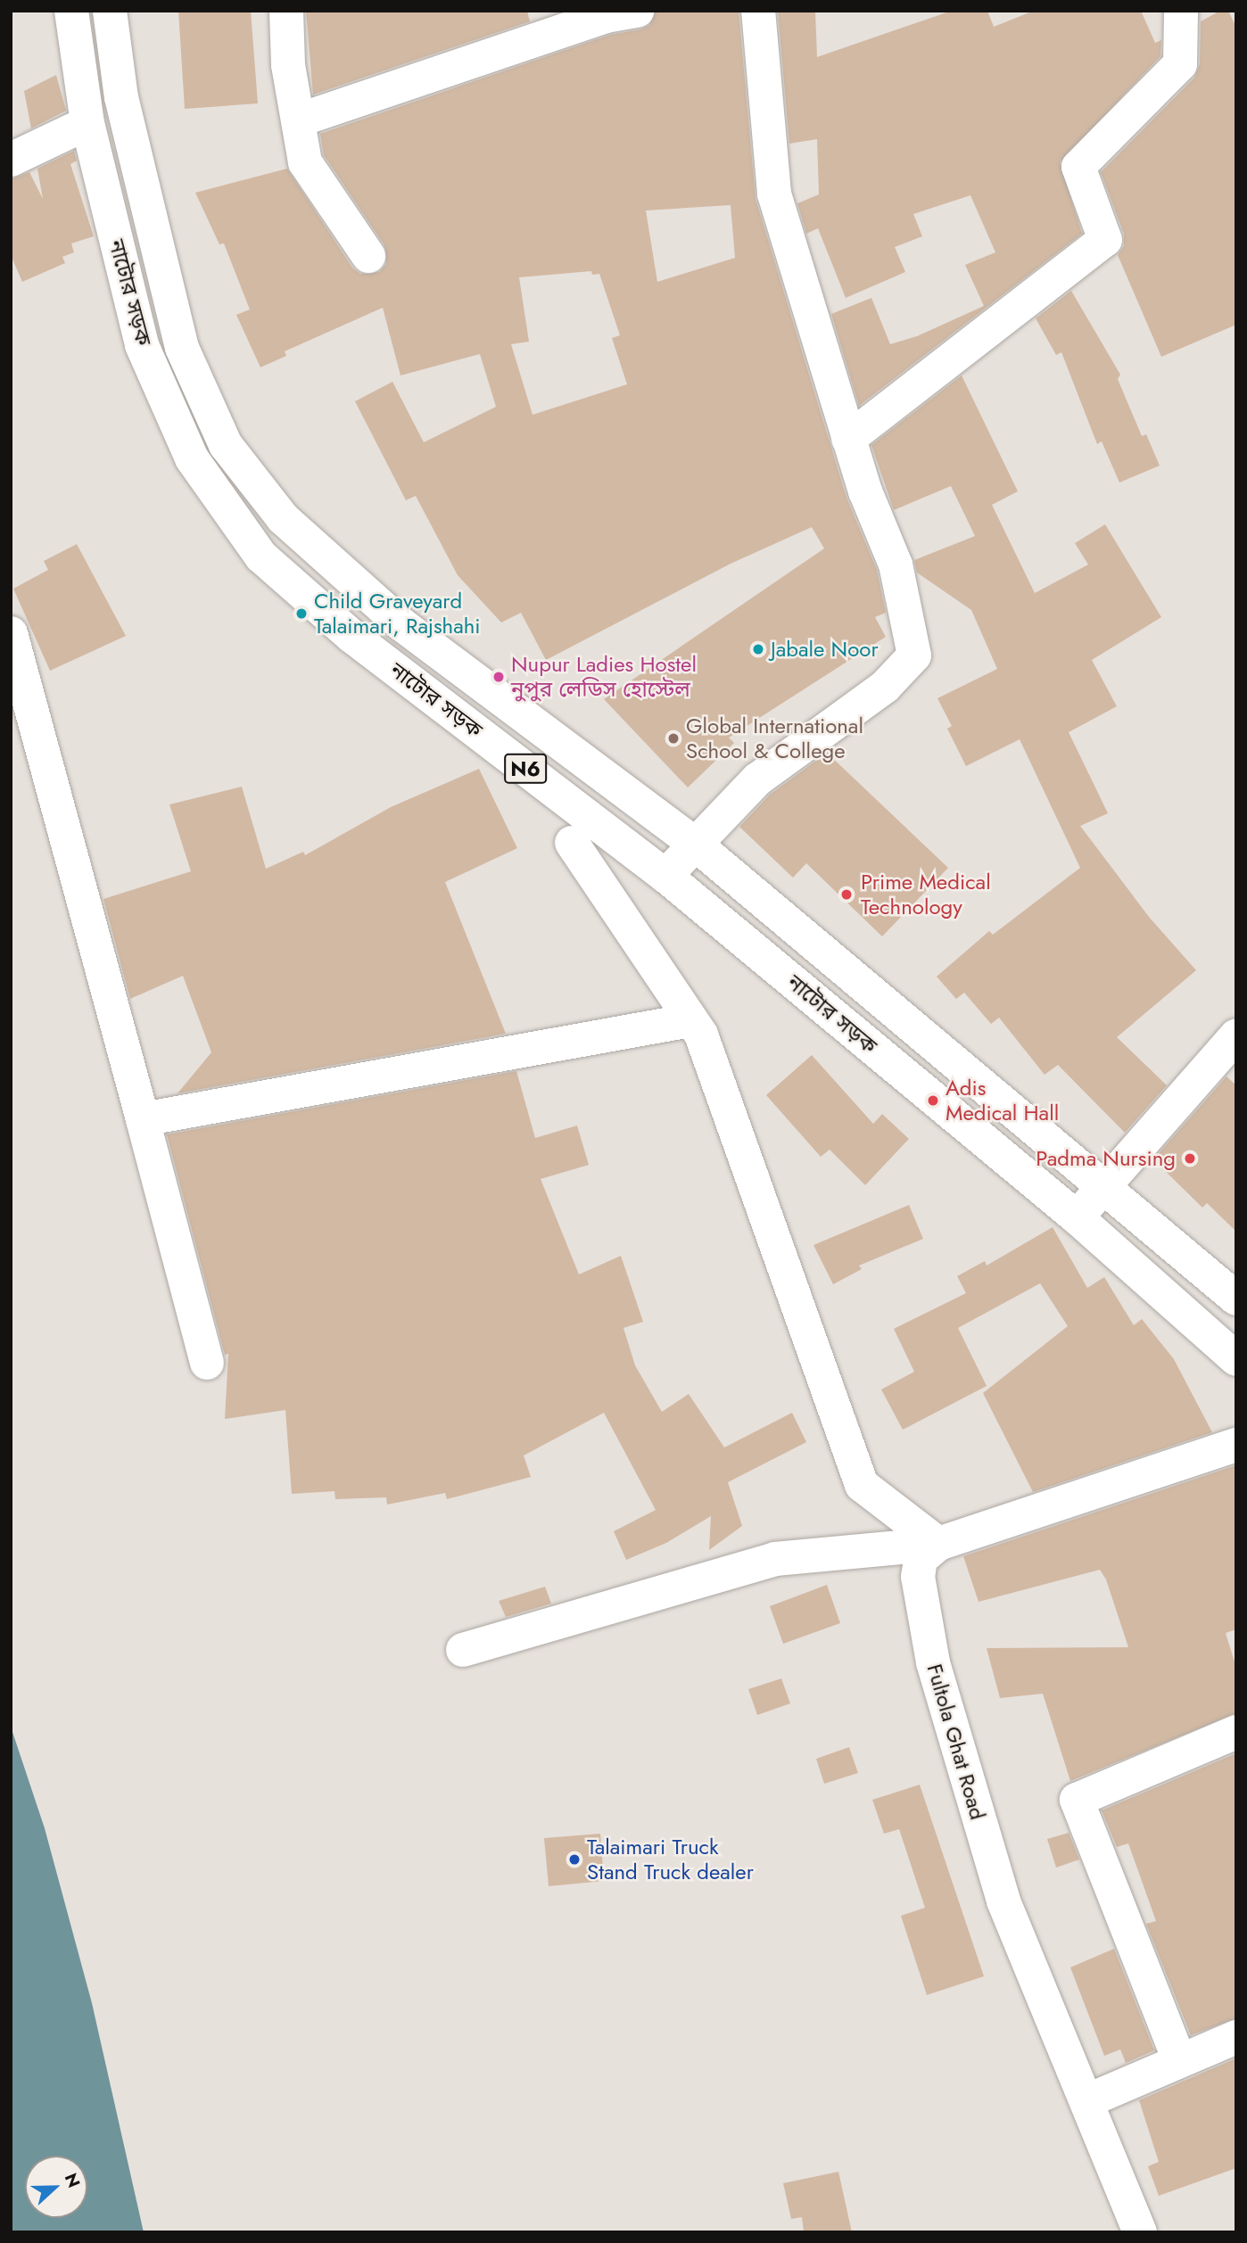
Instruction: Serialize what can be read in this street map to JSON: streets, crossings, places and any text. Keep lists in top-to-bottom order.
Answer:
{
  "streets": {
    "main road": ["নাটোর সড়ক", "N6", "Fultola Ghat Road"]
  },
  "places": [
    "Child Graveyard Talaimari, Rajshahi",
    "Jabale Noor",
    "Nupur Ladies Hostel নুপুর লেডিস হোস্টেল",
    "Global International School & College",
    "Prime Medical Technology",
    "Adis Medical Hall",
    "Padma Nursing",
    "Talaimari Truck Stand Truck dealer"
  ],
  "north": "right"
}
